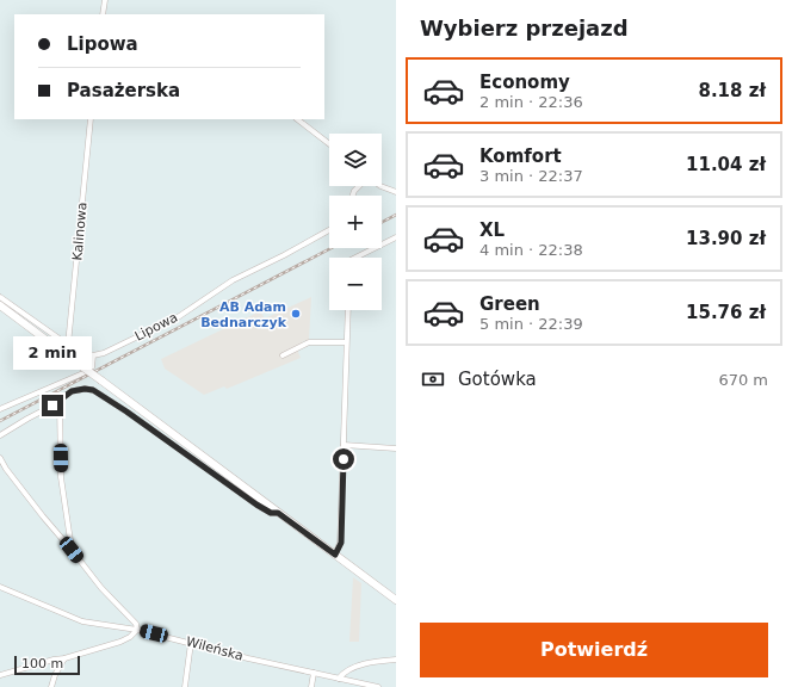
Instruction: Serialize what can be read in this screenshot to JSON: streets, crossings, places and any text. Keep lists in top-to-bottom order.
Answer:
{
  "streets": {
    "street": ["Kalinowa", "Lipowa", "Wileńska"]
  },
  "places": ["AB Adam Bednarczyk"],
  "scale_bar": "100 m",
  "page": {
    "heading": "Wybierz przejazd",
    "banner": ["Lipowa", "Pasażerska"],
    "list": [
      {
        "name": "Economy",
        "note": "2 min · 22:36",
        "value": "8.18 zł"
      },
      {
        "name": "Komfort",
        "note": "3 min · 22:37",
        "value": "11.04 zł"
      },
      {
        "name": "XL",
        "note": "4 min · 22:38",
        "value": "13.90 zł"
      },
      {
        "name": "Green",
        "note": "5 min · 22:39",
        "value": "15.76 zł"
      }
    ],
    "map_buttons": ["+", "−"],
    "bubble": "2 min",
    "pay": ["Gotówka", "670 m"],
    "buttons": "Potwierdź",
    "scale": "100 m"
  }
}
